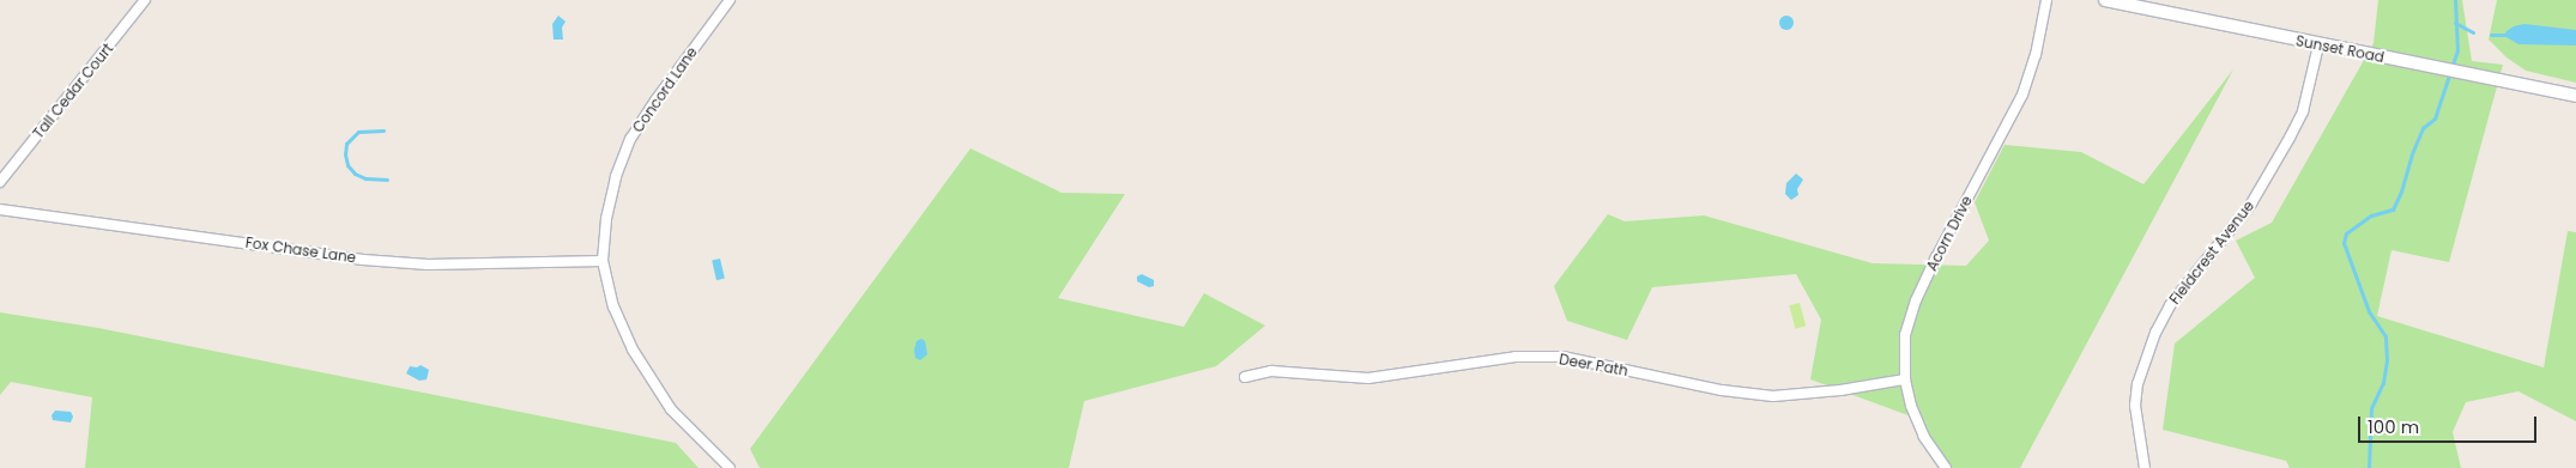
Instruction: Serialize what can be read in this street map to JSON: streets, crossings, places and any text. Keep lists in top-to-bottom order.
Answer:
{
  "streets": {
    "street": [
      "Sunset Road",
      "Concord Lane",
      "Tall Cedar Court",
      "Acorn Drive",
      "Fox Chase Lane",
      "Fieldcrest Avenue",
      "Deer Path"
    ]
  },
  "crossings": [
    ["Sunset Road", "Fieldcrest Avenue"],
    ["Concord Lane", "Fox Chase Lane"],
    ["Acorn Drive", "Deer Path"]
  ],
  "scale_bar": "100 m"
}
